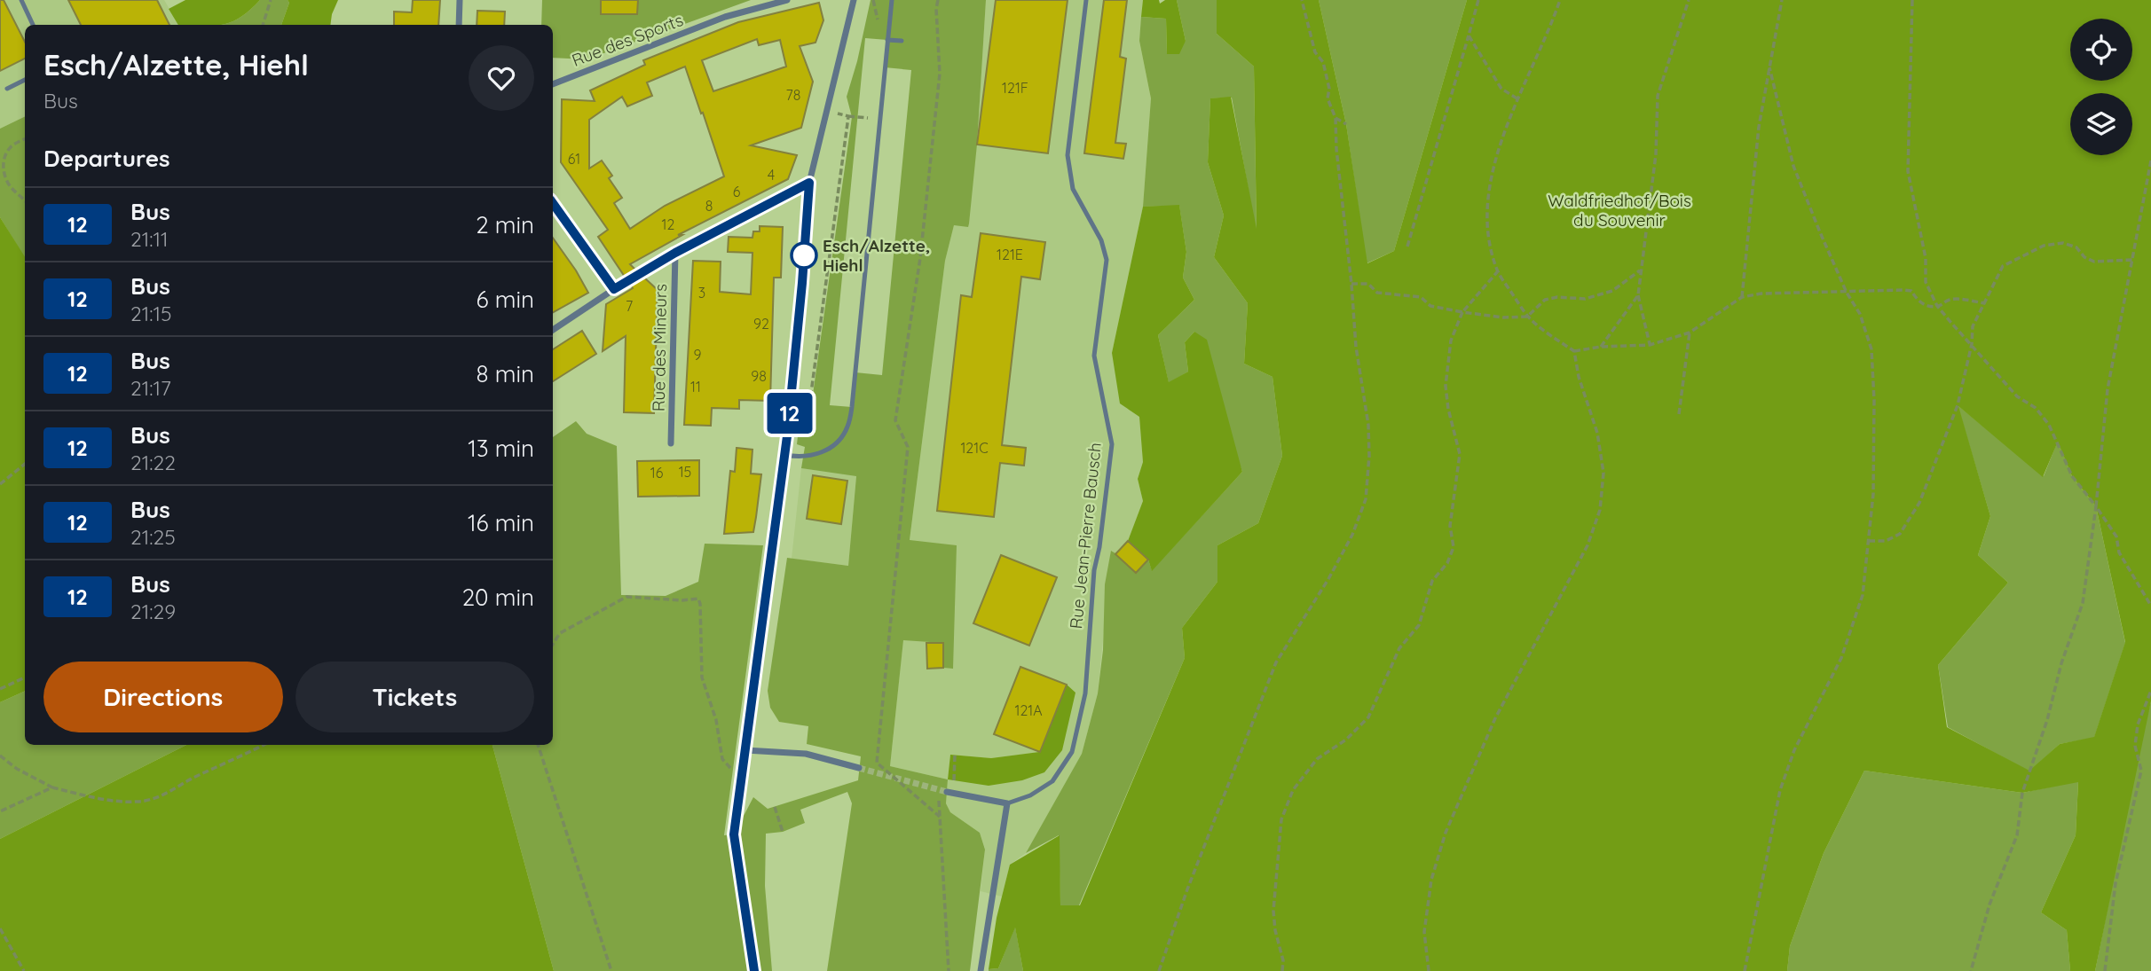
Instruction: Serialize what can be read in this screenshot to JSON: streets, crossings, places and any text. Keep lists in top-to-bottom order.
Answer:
{
  "streets": {
    "street": ["Rue des Sports", "Rue des Mineurs"],
    "lane": ["Rue Jean-Pierre Bausch"]
  },
  "parks": ["Waldfriedhof/Bois du Souvenir"],
  "places": ["Esch/Alzette, Hiehl"],
  "lines": ["bus line 12"],
  "house_numbers": [
    "121F",
    "78",
    "61",
    "4",
    "6",
    "8",
    "12",
    "121E",
    "3",
    "7",
    "92",
    "9",
    "98",
    "11",
    "121C",
    "15",
    "16",
    "121A"
  ],
  "page": {
    "on_map": "12",
    "heading": [
      ["Esch/Alzette, Hiehl", "Bus"],
      "Departures"
    ],
    "list": [
      {
        "mark": "12",
        "name": "Bus",
        "note": "21:11",
        "value": "2 min"
      },
      {
        "mark": "12",
        "name": "Bus",
        "note": "21:15",
        "value": "6 min"
      },
      {
        "mark": "12",
        "name": "Bus",
        "note": "21:17",
        "value": "8 min"
      },
      {
        "mark": "12",
        "name": "Bus",
        "note": "21:22",
        "value": "13 min"
      },
      {
        "mark": "12",
        "name": "Bus",
        "note": "21:25",
        "value": "16 min"
      },
      {
        "mark": "12",
        "name": "Bus",
        "note": "21:29",
        "value": "20 min"
      }
    ],
    "buttons": ["Directions", "Tickets"]
  }
}
